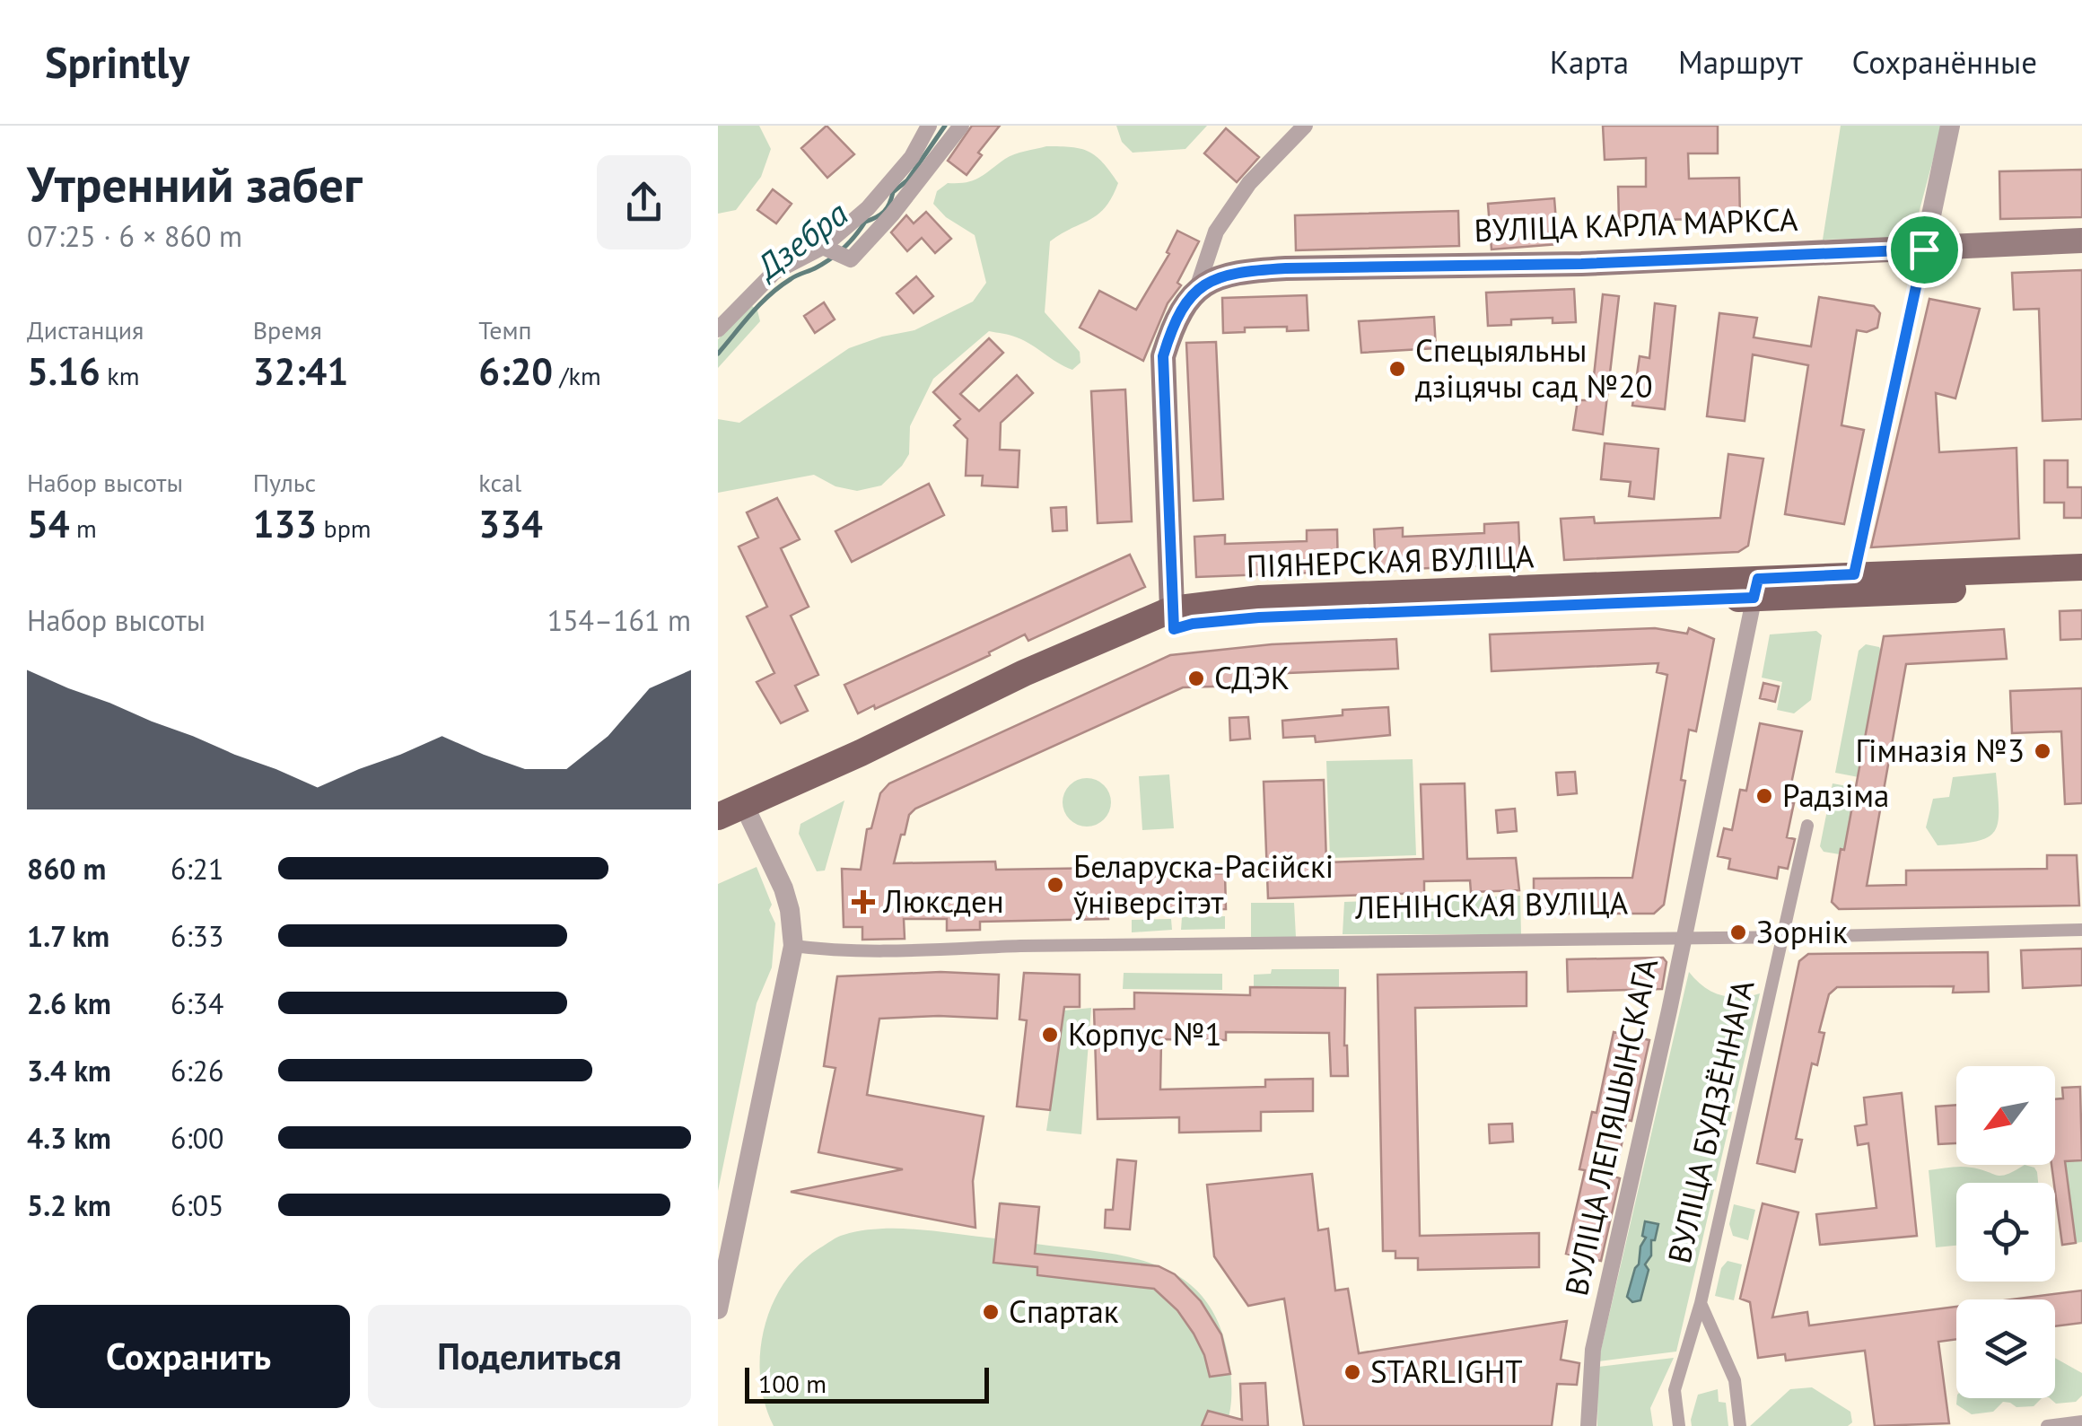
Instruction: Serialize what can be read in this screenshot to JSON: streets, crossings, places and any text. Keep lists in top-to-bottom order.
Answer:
{
  "streets": {
    "main road": ["ВУЛІЦА КАРЛА МАРКСА", "ПІЯНЕРСКАЯ ВУЛІЦА"],
    "street": ["ЛЕНІНСКАЯ ВУЛІЦА", "ВУЛІЦА БУДЗЁННАГА", "ВУЛІЦА ЛЕПЯШЫНСКАГА"]
  },
  "crossings": [
    ["ПІЯНЕРСКАЯ ВУЛІЦА", "ВУЛІЦА ЛЕПЯШЫНСКАГА"],
    ["ЛЕНІНСКАЯ ВУЛІЦА", "ВУЛІЦА БУДЗЁННАГА"],
    ["ЛЕНІНСКАЯ ВУЛІЦА", "ВУЛІЦА ЛЕПЯШЫНСКАГА"]
  ],
  "water": ["Дзебра"],
  "places": {
    "other": [
      "Спецыяльны дзіцячы сад №20",
      "СДЭК",
      "Гімназія №3",
      "Радзіма",
      "Беларуска-Расійскі ўніверсітэт",
      "Зорнік",
      "Корпус №1",
      "Спартак",
      "STARLIGHT"
    ],
    "health": ["Люксден"]
  },
  "scale_bar": "100 m",
  "north": "bottom left",
  "page": {
    "header": "Sprintly",
    "nav": ["Карта", "Маршрут", "Сохранённые"],
    "heading": ["Утренний забег", "07:25 · 6 × 860 m"],
    "stats": [
      ["Дистанция", "5.16 km"],
      ["Время", "32:41"],
      ["Темп", "6:20 /km"],
      ["Набор высоты", "54 m"],
      ["Пульс", "133 bpm"],
      ["kcal", "334"]
    ],
    "chart": ["Набор высоты", "154–161 m"],
    "list": [
      {
        "name": "860 m",
        "note": "6:21"
      },
      {
        "name": "1.7 km",
        "note": "6:33"
      },
      {
        "name": "2.6 km",
        "note": "6:34"
      },
      {
        "name": "3.4 km",
        "note": "6:26"
      },
      {
        "name": "4.3 km",
        "note": "6:00"
      },
      {
        "name": "5.2 km",
        "note": "6:05"
      }
    ],
    "buttons": ["Сохранить", "Поделиться"],
    "scale": "100 m"
  }
}
